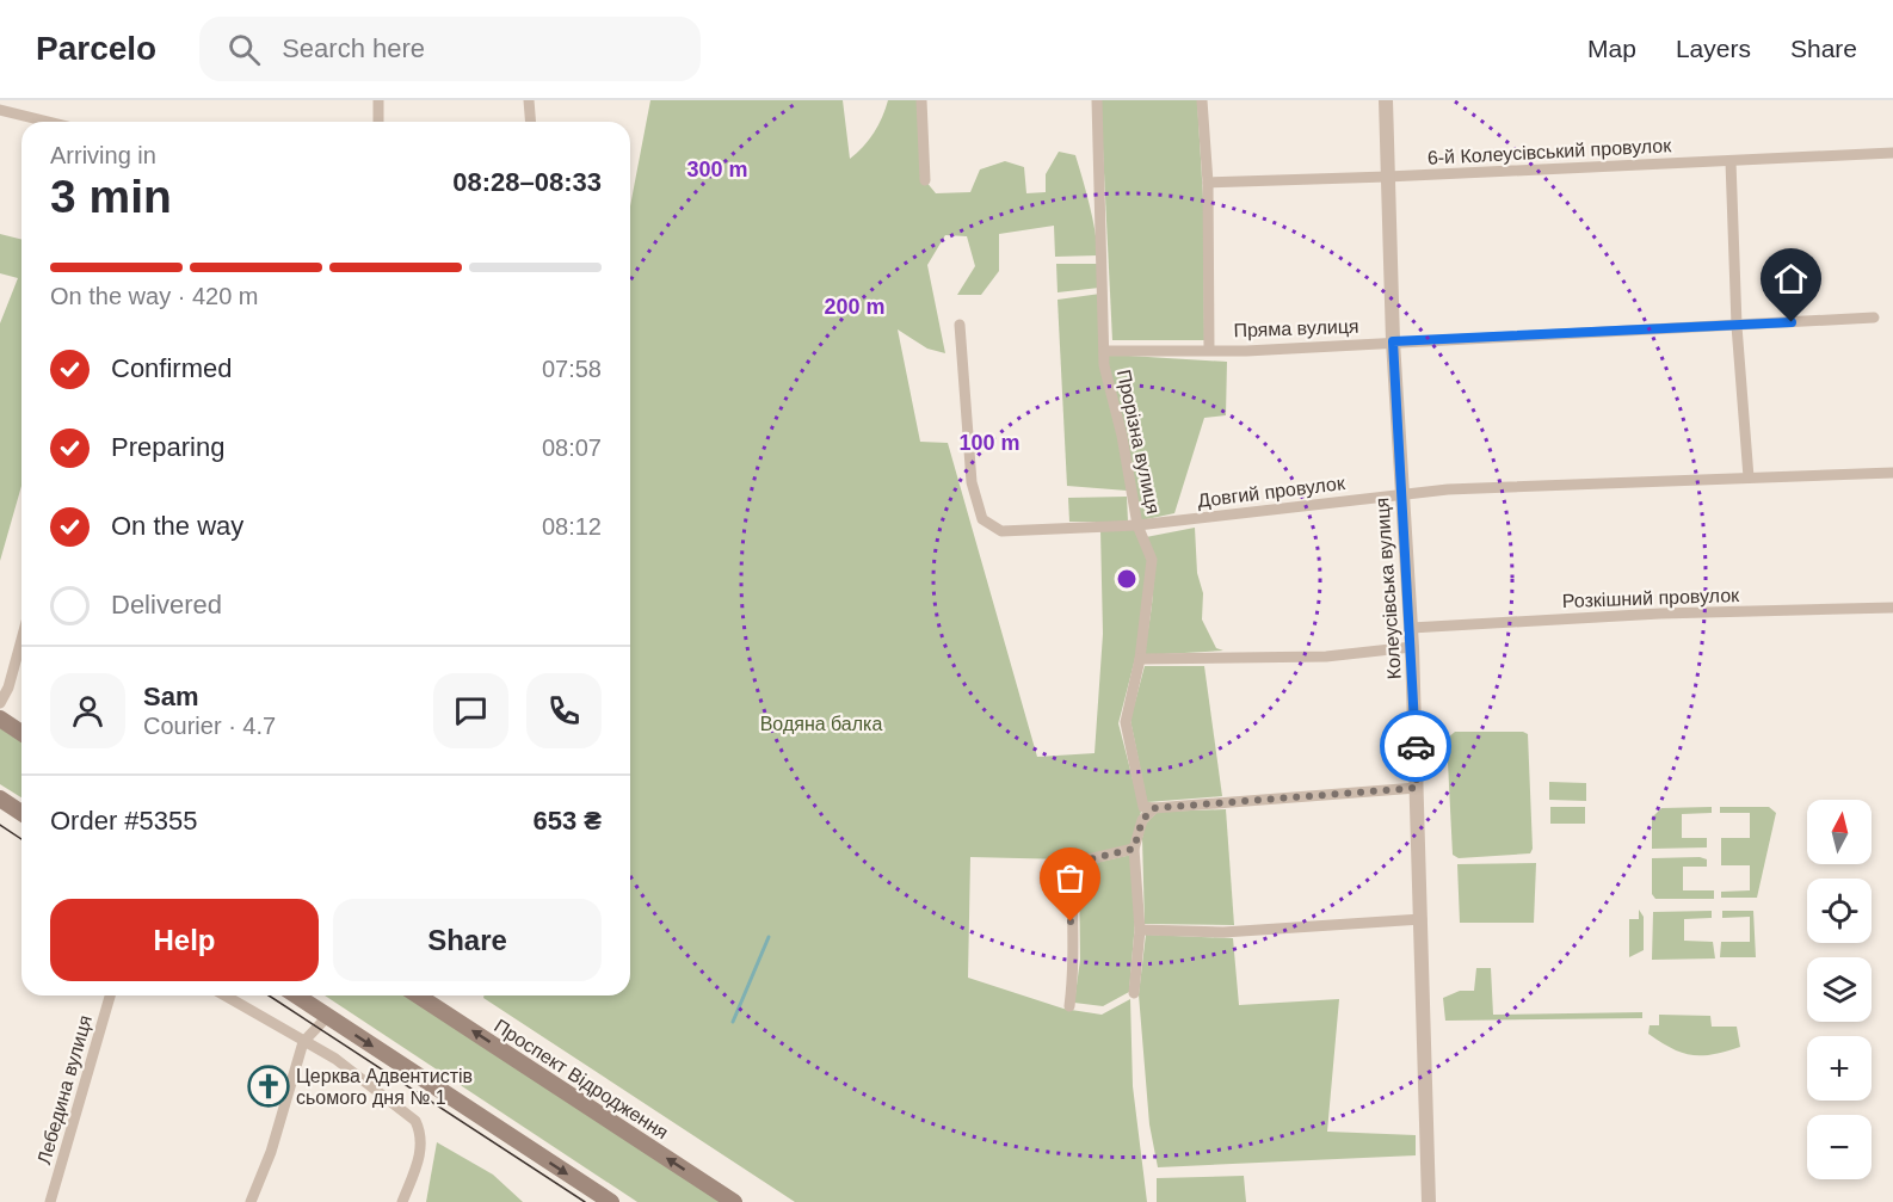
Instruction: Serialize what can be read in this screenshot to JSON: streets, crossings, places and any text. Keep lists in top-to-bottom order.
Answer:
{
  "streets": {
    "main road": ["Проспект Відродження"],
    "street": [
      "6-й Колеусівський провулок",
      "Пряма вулиця",
      "Прорізна вулиця",
      "Довгий провулок",
      "Колеусівська вулиця",
      "Розкішний провулок",
      "Лебедина вулиця"
    ]
  },
  "crossings": [
    ["6-й Колеусівський провулок", "Колеусівська вулиця"],
    ["Пряма вулиця", "Прорізна вулиця"],
    ["Пряма вулиця", "Колеусівська вулиця"],
    ["Прорізна вулиця", "Довгий провулок"],
    ["Довгий провулок", "Колеусівська вулиця"],
    ["Колеусівська вулиця", "Розкішний провулок"]
  ],
  "parks": ["Водяна балка"],
  "places": {
    "church": ["Церква Адвентистів сьомого дня № 1"]
  },
  "north": "top",
  "page": {
    "header": "Parcelo",
    "search": "Search here",
    "nav": ["Map", "Layers", "Share"],
    "heading": ["3 min", "Arriving in", "08:28–08:33"],
    "panel": [
      "Sam",
      "Courier · 4.7",
      "Order #5355",
      "653 ₴"
    ],
    "bar": "On the way · 420 m",
    "list": [
      ["Confirmed", "07:58"],
      ["Preparing", "08:07"],
      ["On the way", "08:12"],
      "Delivered"
    ],
    "map_buttons": ["+", "−"],
    "buttons": ["Help", "Share"]
  },
  "rings": ["300 m", "200 m", "100 m"]
}
